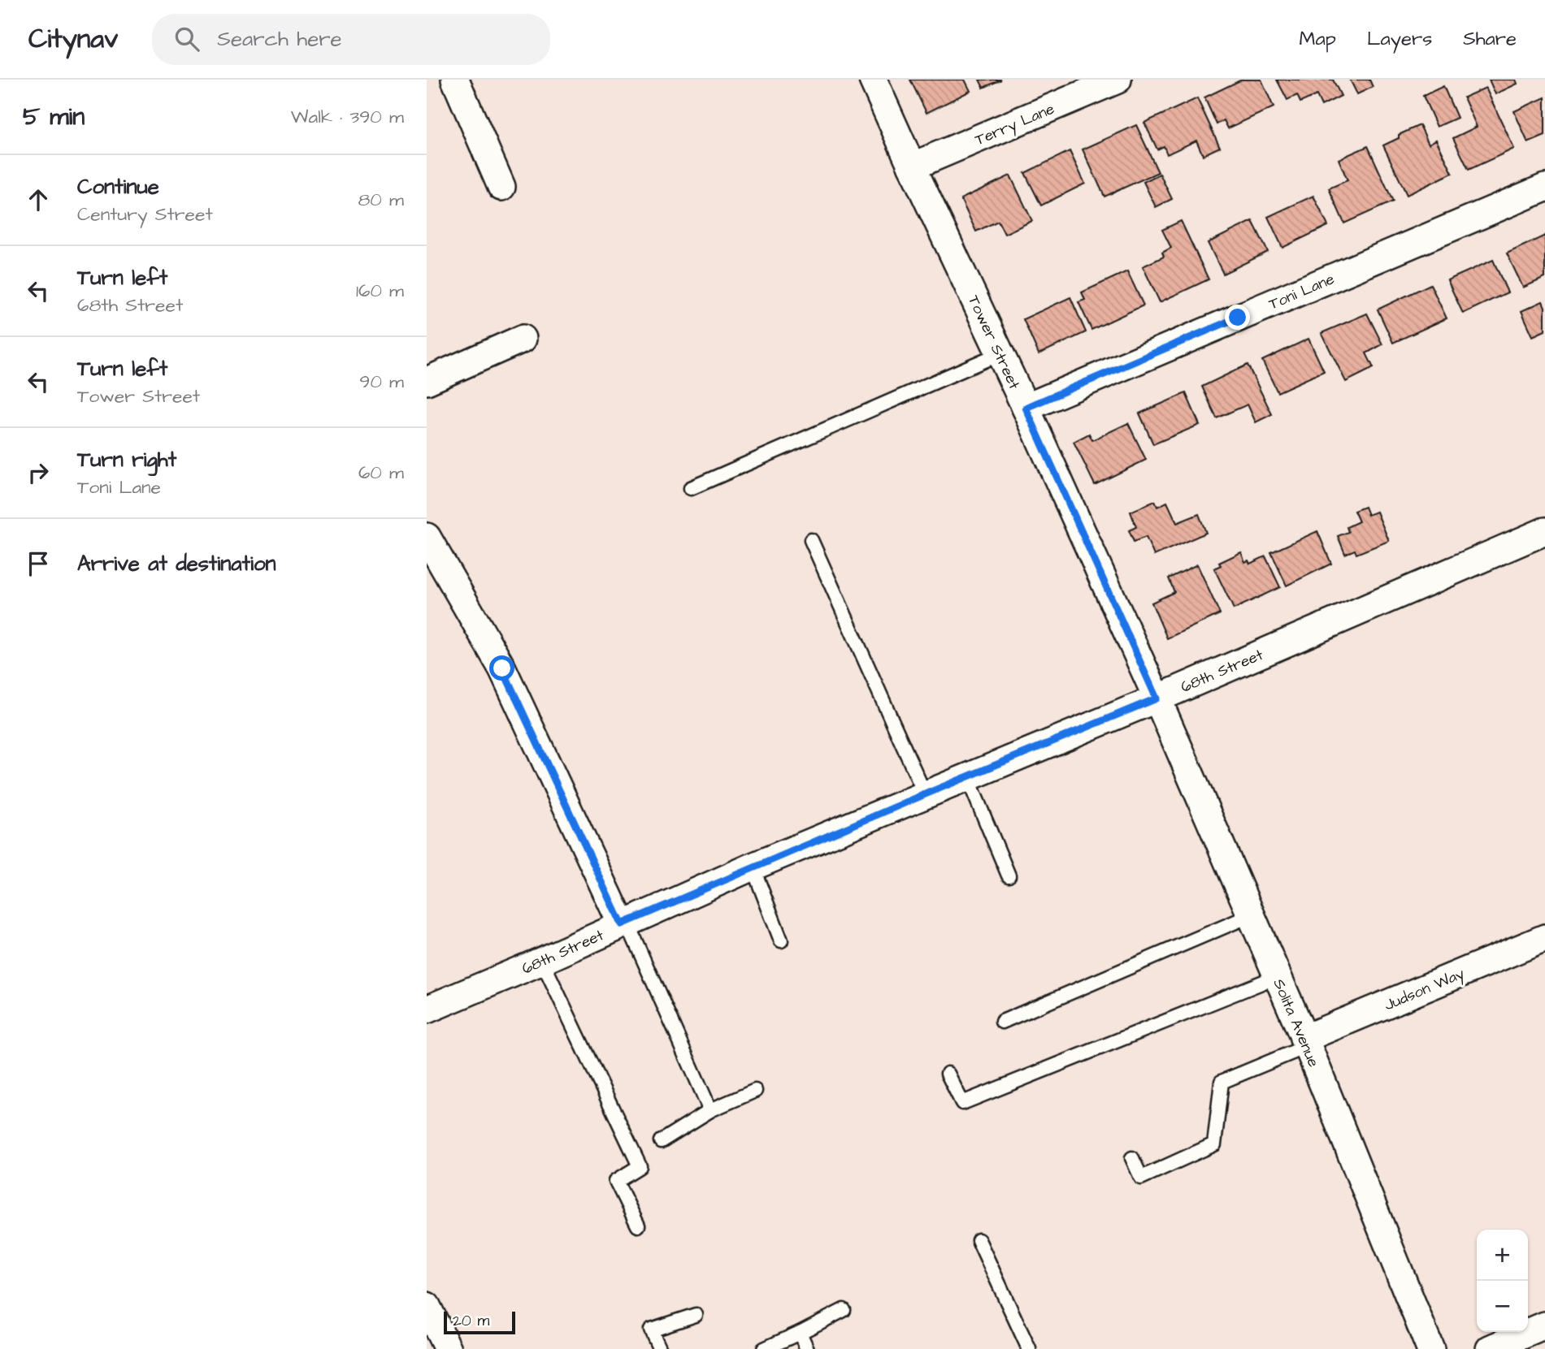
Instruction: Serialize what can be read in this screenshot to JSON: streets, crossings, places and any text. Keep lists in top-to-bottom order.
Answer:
{
  "streets": {
    "street": [
      "Terry Lane",
      "Toni Lane",
      "Tower Street",
      "68th Street",
      "Judson Way",
      "Solita Avenue"
    ]
  },
  "crossings": [
    ["Terry Lane", "Tower Street"],
    ["Toni Lane", "Tower Street"],
    ["Tower Street", "68th Street"],
    ["Tower Street", "Solita Avenue"],
    ["68th Street", "Solita Avenue"],
    ["Judson Way", "Solita Avenue"]
  ],
  "scale_bar": "20 m",
  "page": {
    "header": "Citynav",
    "search": "Search here",
    "nav": ["Map", "Layers", "Share"],
    "heading": ["5 min", "Walk · 390 m"],
    "list": [
      ["Continue", "Century Street", "80 m"],
      ["Turn left", "68th Street", "160 m"],
      ["Turn left", "Tower Street", "90 m"],
      ["Turn right", "Toni Lane", "60 m"],
      "Arrive at destination"
    ],
    "map_buttons": ["+", "−"],
    "scale": "20 m"
  }
}
